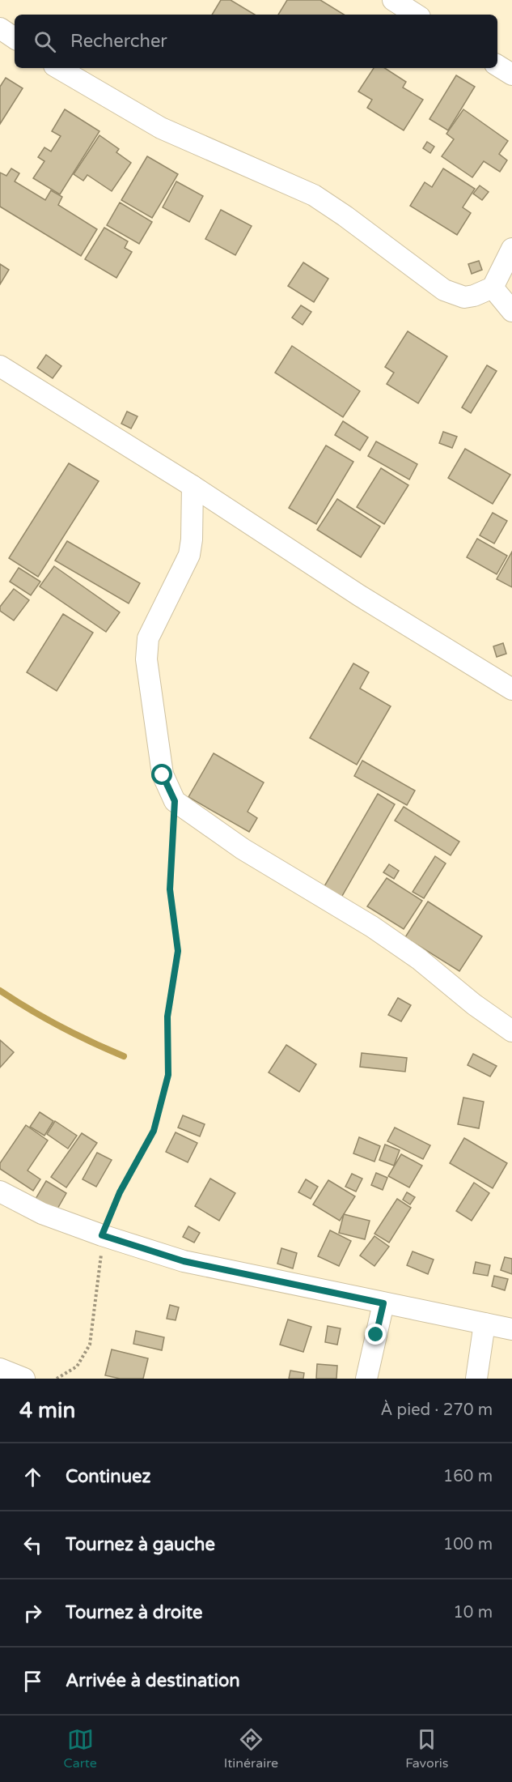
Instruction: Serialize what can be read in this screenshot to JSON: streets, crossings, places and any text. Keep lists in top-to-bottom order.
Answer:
{
  "page": {
    "search": "Rechercher",
    "heading": ["4 min", "À pied · 270 m"],
    "list": [
      ["Continuez", "160 m"],
      ["Tournez à gauche", "100 m"],
      ["Tournez à droite", "10 m"],
      "Arrivée à destination"
    ],
    "nav": ["Carte", "Itinéraire", "Favoris"]
  }
}
